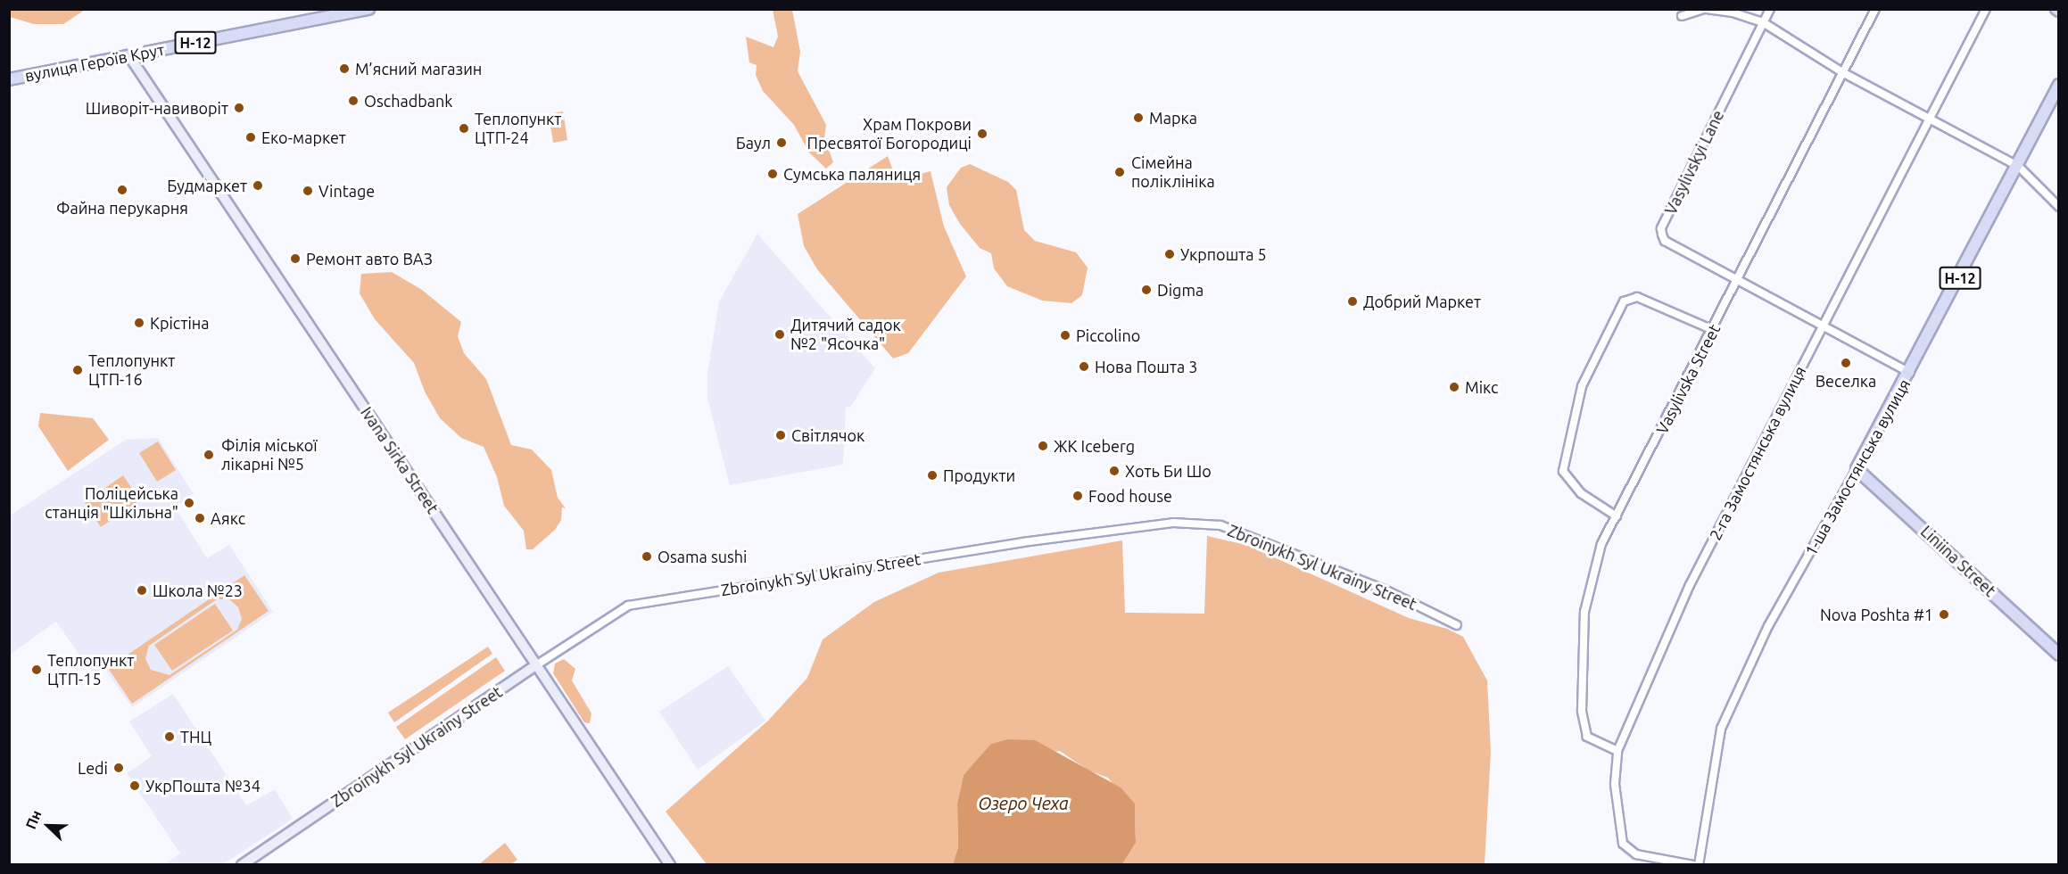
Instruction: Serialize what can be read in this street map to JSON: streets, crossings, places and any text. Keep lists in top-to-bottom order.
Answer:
{
  "streets": {
    "main road": [
      "Н-12",
      "вулиця Героїв Крут",
      "1-ша Замостянська вулиця",
      "Liniina Street"
    ],
    "street": [
      "Vasylivskyi Lane",
      "Vasylivska Street",
      "2-га Замостянська вулиця",
      "Ivana Sirka Street",
      "Zbroinykh Syl Ukrainy Street"
    ]
  },
  "crossings": [
    ["вулиця Героїв Крут", "Ivana Sirka Street"],
    ["Vasylivskyi Lane", "Vasylivska Street"],
    ["Vasylivska Street", "2-га Замостянська вулиця"],
    ["Ivana Sirka Street", "Zbroinykh Syl Ukrainy Street"],
    ["1-ша Замостянська вулиця", "Liniina Street"]
  ],
  "water": ["Озеро Чеха"],
  "places": [
    "М’ясний магазин",
    "Oschadbank",
    "Шиворіт-навиворіт",
    "Марка",
    "Теплопункт ЦТП-24",
    "Храм Покрови Пресвятої Богородиці",
    "Еко-маркет",
    "Баул",
    "Сімейна поліклініка",
    "Сумська паляниця",
    "Будмаркет",
    "Файна перукарня",
    "Vintage",
    "Укрпошта 5",
    "Ремонт авто ВАЗ",
    "Digma",
    "Добрий Маркет",
    "Крістіна",
    "Дитячий садок №2 \"Ясочка\"",
    "Piccolino",
    "Веселка",
    "Нова Пошта 3",
    "Теплопункт ЦТП-16",
    "Мікс",
    "Світлячок",
    "ЖК Iceberg",
    "Філія міської лікарні №5",
    "Хоть Би Шо",
    "Продукти",
    "Food house",
    "Поліцейська станція \"Шкільна\"",
    "Аякс",
    "Osama sushi",
    "Школа №23",
    "Nova Poshta #1",
    "Теплопункт ЦТП-15",
    "ТНЦ",
    "Ledi",
    "УкрПошта №34"
  ],
  "north": "top left"
}
